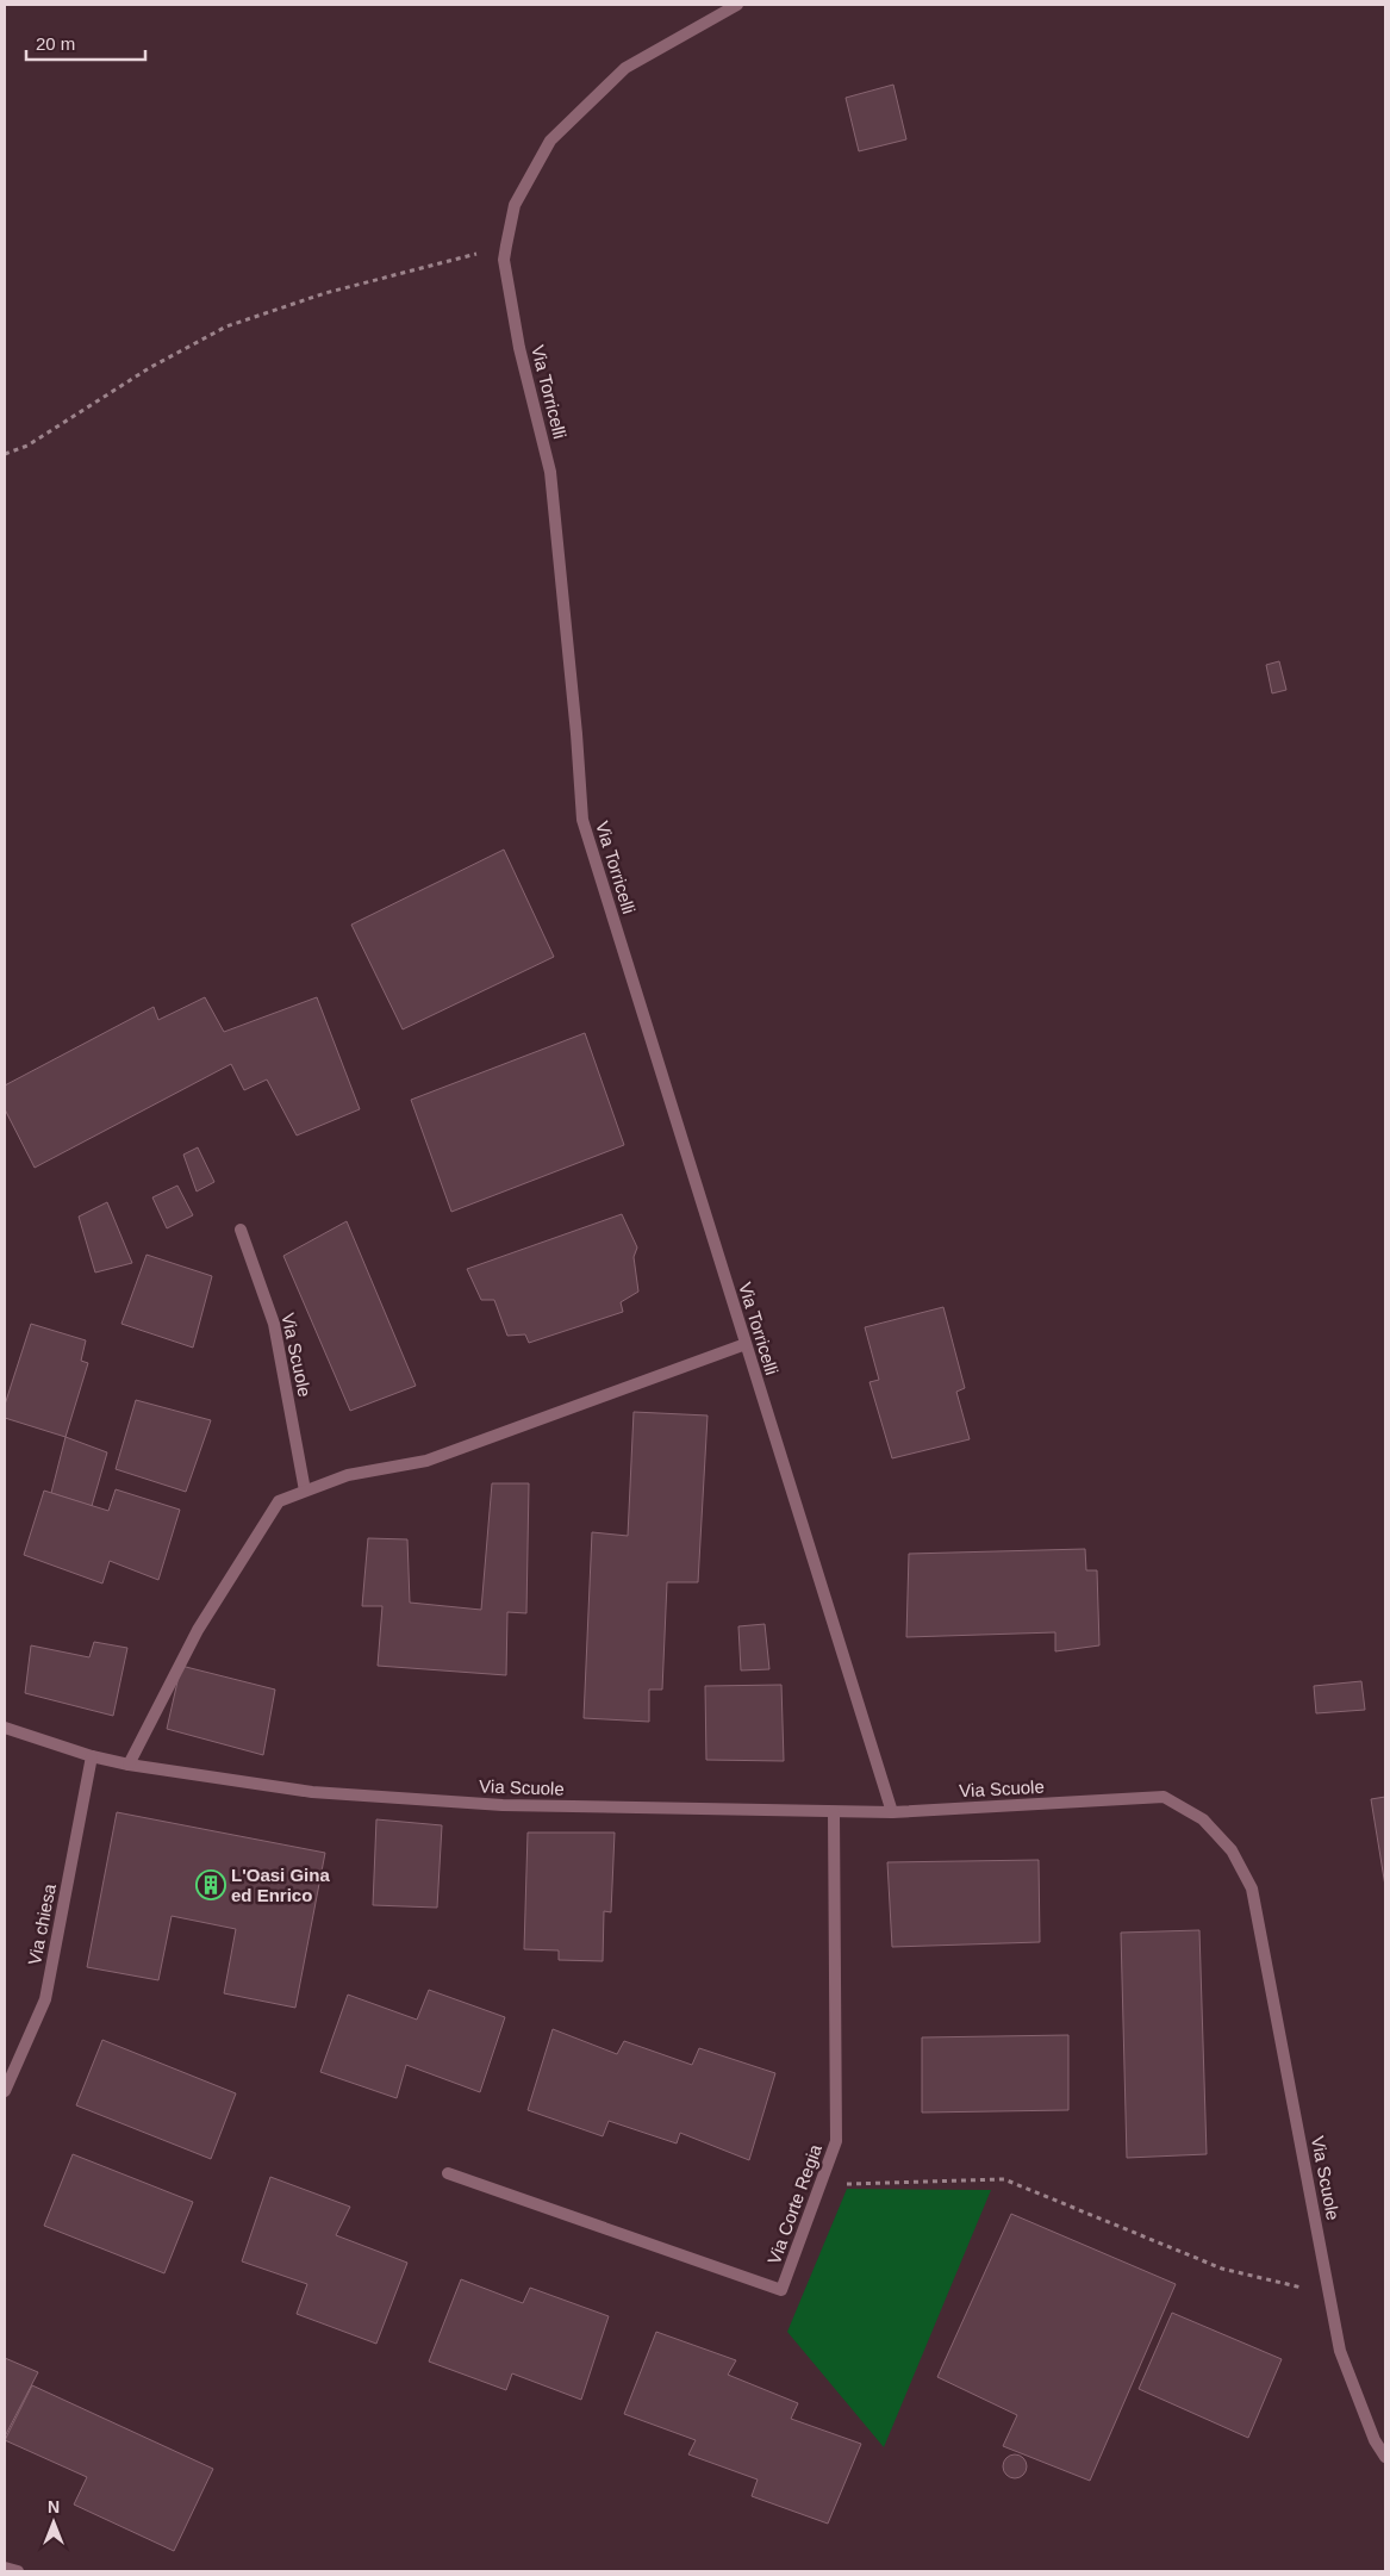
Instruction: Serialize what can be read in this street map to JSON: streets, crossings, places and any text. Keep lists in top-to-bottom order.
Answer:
{
  "streets": {
    "street": [
      "Via Torricelli",
      "Via Scuole",
      "Via chiesa",
      "Via Corte Regia"
    ]
  },
  "crossings": [
    ["Via Torricelli", "Via Scuole"],
    ["Via Scuole", "Via chiesa"],
    ["Via Scuole", "Via Corte Regia"]
  ],
  "places": {
    "building": ["L'Oasi Gina ed Enrico"]
  },
  "scale_bar": "20 m",
  "north": "top"
}
